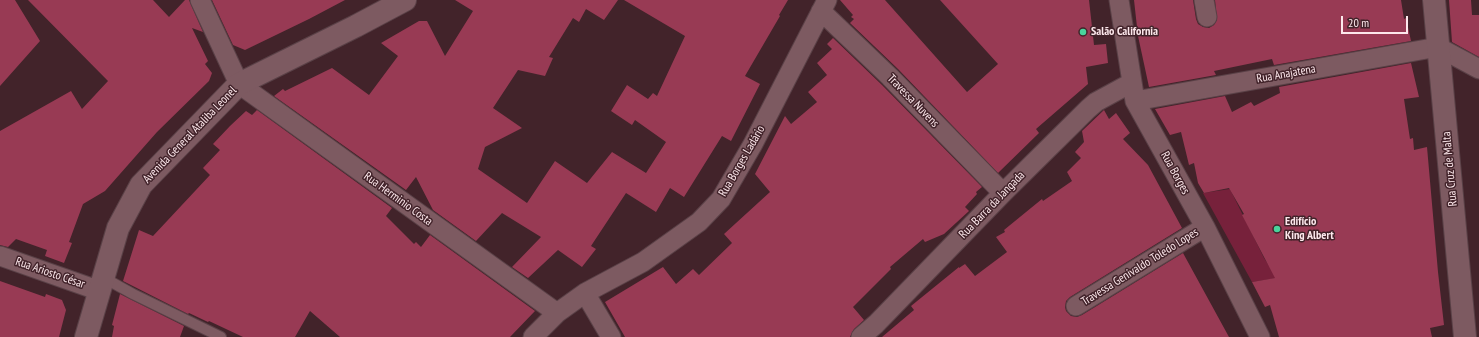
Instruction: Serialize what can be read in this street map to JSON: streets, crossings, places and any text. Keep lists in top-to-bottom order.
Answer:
{
  "streets": {
    "main road": ["Avenida General Ataliba Leonel", "Rua Cruz de Malta"],
    "street": [
      "Rua Anajatena",
      "Travessa Nuvens",
      "Rua Borges Ladário",
      "Rua Borges",
      "Rua Herminio Costa",
      "Rua Barra da Jangada",
      "Travessa Genivaldo Toledo Lopes",
      "Rua Ariosto César"
    ]
  },
  "crossings": [
    ["Rua Anajatena", "Rua Cruz de Malta"],
    ["Rua Anajatena", "Rua Borges"],
    ["Travessa Nuvens", "Rua Borges Ladário"],
    ["Travessa Nuvens", "Rua Barra da Jangada"],
    ["Avenida General Ataliba Leonel", "Rua Herminio Costa"],
    ["Avenida General Ataliba Leonel", "Rua Ariosto César"],
    ["Rua Borges Ladário", "Rua Herminio Costa"],
    ["Rua Borges", "Rua Barra da Jangada"],
    ["Rua Borges", "Travessa Genivaldo Toledo Lopes"]
  ],
  "places": ["Salão California", "Edifício King Albert"],
  "scale_bar": "20 m"
}
